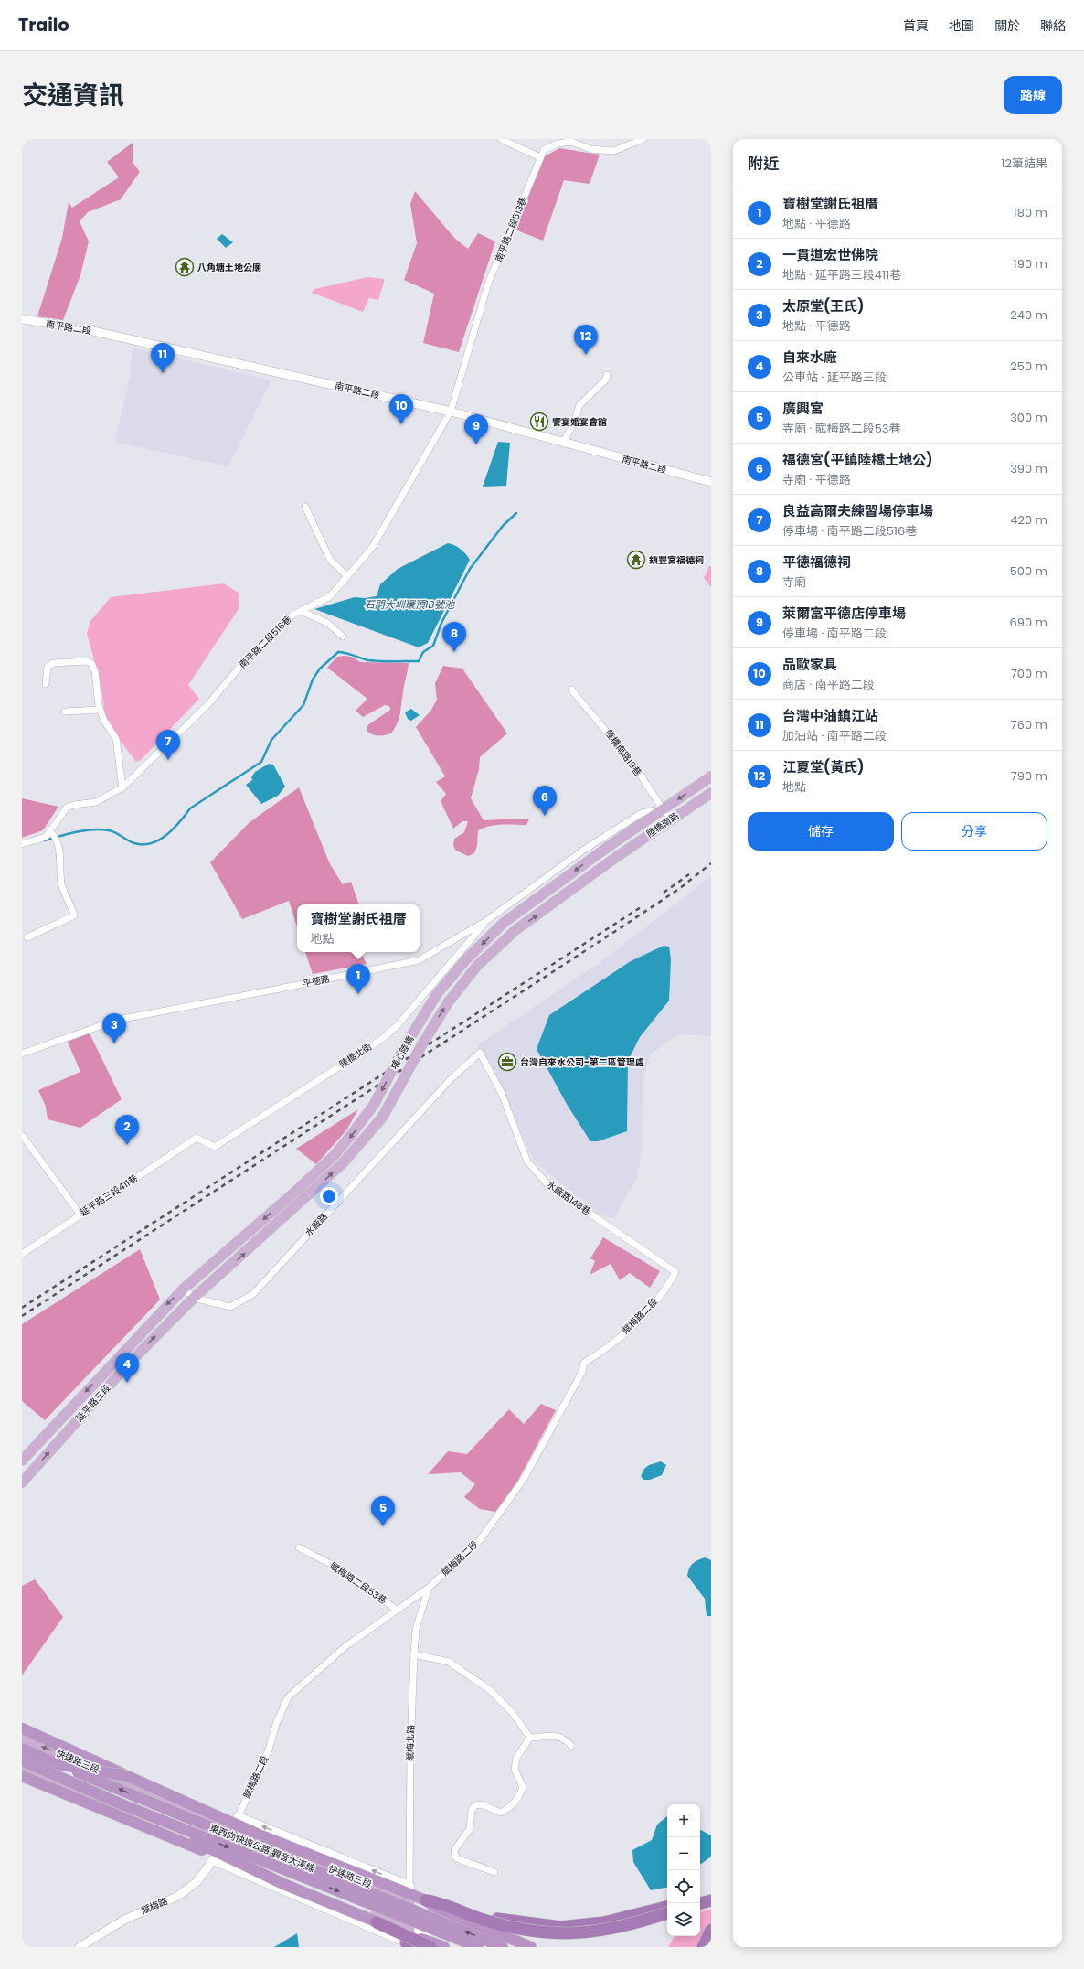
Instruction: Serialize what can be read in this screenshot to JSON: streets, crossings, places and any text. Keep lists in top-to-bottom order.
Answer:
{
  "streets": {
    "highway": ["東西向快速公路 觀音大溪線"],
    "main road": [
      "陸橋南路",
      "埔心陸橋",
      "延平路三段",
      "快速路三段"
    ],
    "street": [
      "南平路二段513巷",
      "南平路二段",
      "南平路二段516巷",
      "陸橋南路19巷",
      "平德路",
      "陸橋北街",
      "延平路三段411巷",
      "水廠路148巷",
      "水廠路",
      "賦梅路二段",
      "賦梅路二段53巷",
      "賦梅北路",
      "賦梅路"
    ]
  },
  "crossings": [
    ["南平路二段513巷", "南平路二段"],
    ["南平路二段513巷", "南平路二段516巷"],
    ["南平路二段", "南平路二段516巷"],
    ["陸橋南路19巷", "陸橋南路"],
    ["陸橋南路", "平德路"],
    ["陸橋南路", "埔心陸橋"],
    ["平德路", "陸橋北街"],
    ["埔心陸橋", "延平路三段"],
    ["陸橋北街", "延平路三段411巷"],
    ["水廠路148巷", "水廠路"],
    ["水廠路148巷", "賦梅路二段"],
    ["水廠路", "延平路三段"],
    ["賦梅路二段", "賦梅路二段53巷"],
    ["賦梅路二段", "賦梅北路"],
    ["賦梅路二段", "快速路三段"],
    ["賦梅北路", "快速路三段"]
  ],
  "water": ["石門大圳環頂1B號池"],
  "places": {
    "temple": ["八角塘土地公廟", "鎮豐宮福德祠"],
    "restaurant": ["饗宴婚宴會館"],
    "office": ["台灣自來水公司-第二區管理處"]
  },
  "page": {
    "header": "Trailo",
    "nav": [
      "首頁",
      "地圖",
      "關於",
      "聯絡"
    ],
    "title": "交通資訊",
    "buttons": [
      "路線",
      ["儲存", "分享"]
    ],
    "heading": ["附近", "12筆結果"],
    "list": [
      {
        "mark": "1",
        "name": "寶樹堂謝氏祖厝",
        "note": "地點 · 平德路",
        "value": "180 m"
      },
      {
        "mark": "2",
        "name": "一貫道宏世佛院",
        "note": "地點 · 延平路三段411巷",
        "value": "190 m"
      },
      {
        "mark": "3",
        "name": "太原堂(王氏)",
        "note": "地點 · 平德路",
        "value": "240 m"
      },
      {
        "mark": "4",
        "name": "自來水廠",
        "note": "公車站 · 延平路三段",
        "value": "250 m"
      },
      {
        "mark": "5",
        "name": "廣興宮",
        "note": "寺廟 · 賦梅路二段53巷",
        "value": "300 m"
      },
      {
        "mark": "6",
        "name": "福德宮(平鎮陸橋土地公)",
        "note": "寺廟 · 平德路",
        "value": "390 m"
      },
      {
        "mark": "7",
        "name": "良益高爾夫練習場停車場",
        "note": "停車場 · 南平路二段516巷",
        "value": "420 m"
      },
      {
        "mark": "8",
        "name": "平德福德祠",
        "note": "寺廟",
        "value": "500 m"
      },
      {
        "mark": "9",
        "name": "萊爾富平德店停車場",
        "note": "停車場 · 南平路二段",
        "value": "690 m"
      },
      {
        "mark": "10",
        "name": "品歐家具",
        "note": "商店 · 南平路二段",
        "value": "700 m"
      },
      {
        "mark": "11",
        "name": "台灣中油鎮江站",
        "note": "加油站 · 南平路二段",
        "value": "760 m"
      },
      {
        "mark": "12",
        "name": "江夏堂(黃氏)",
        "note": "地點",
        "value": "790 m"
      }
    ],
    "pins": [
      "12",
      "11",
      "10",
      "9",
      "8",
      "7",
      "6",
      "1",
      "3",
      "2",
      "4",
      "5"
    ],
    "popup": ["寶樹堂謝氏祖厝", "地點"],
    "map_buttons": ["+", "−"]
  }
}
